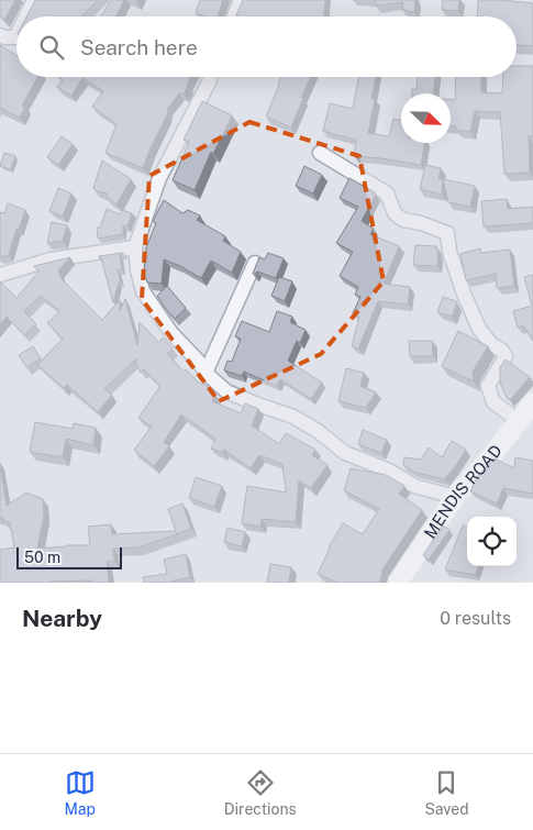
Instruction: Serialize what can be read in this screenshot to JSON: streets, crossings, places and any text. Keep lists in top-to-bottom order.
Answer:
{
  "streets": {
    "street": ["MENDIS ROAD"]
  },
  "scale_bar": "50 m",
  "north": "bottom right",
  "page": {
    "search": "Search here",
    "scale": "50 m",
    "heading": ["Nearby", "0 results"],
    "nav": ["Map", "Directions", "Saved"]
  }
}
